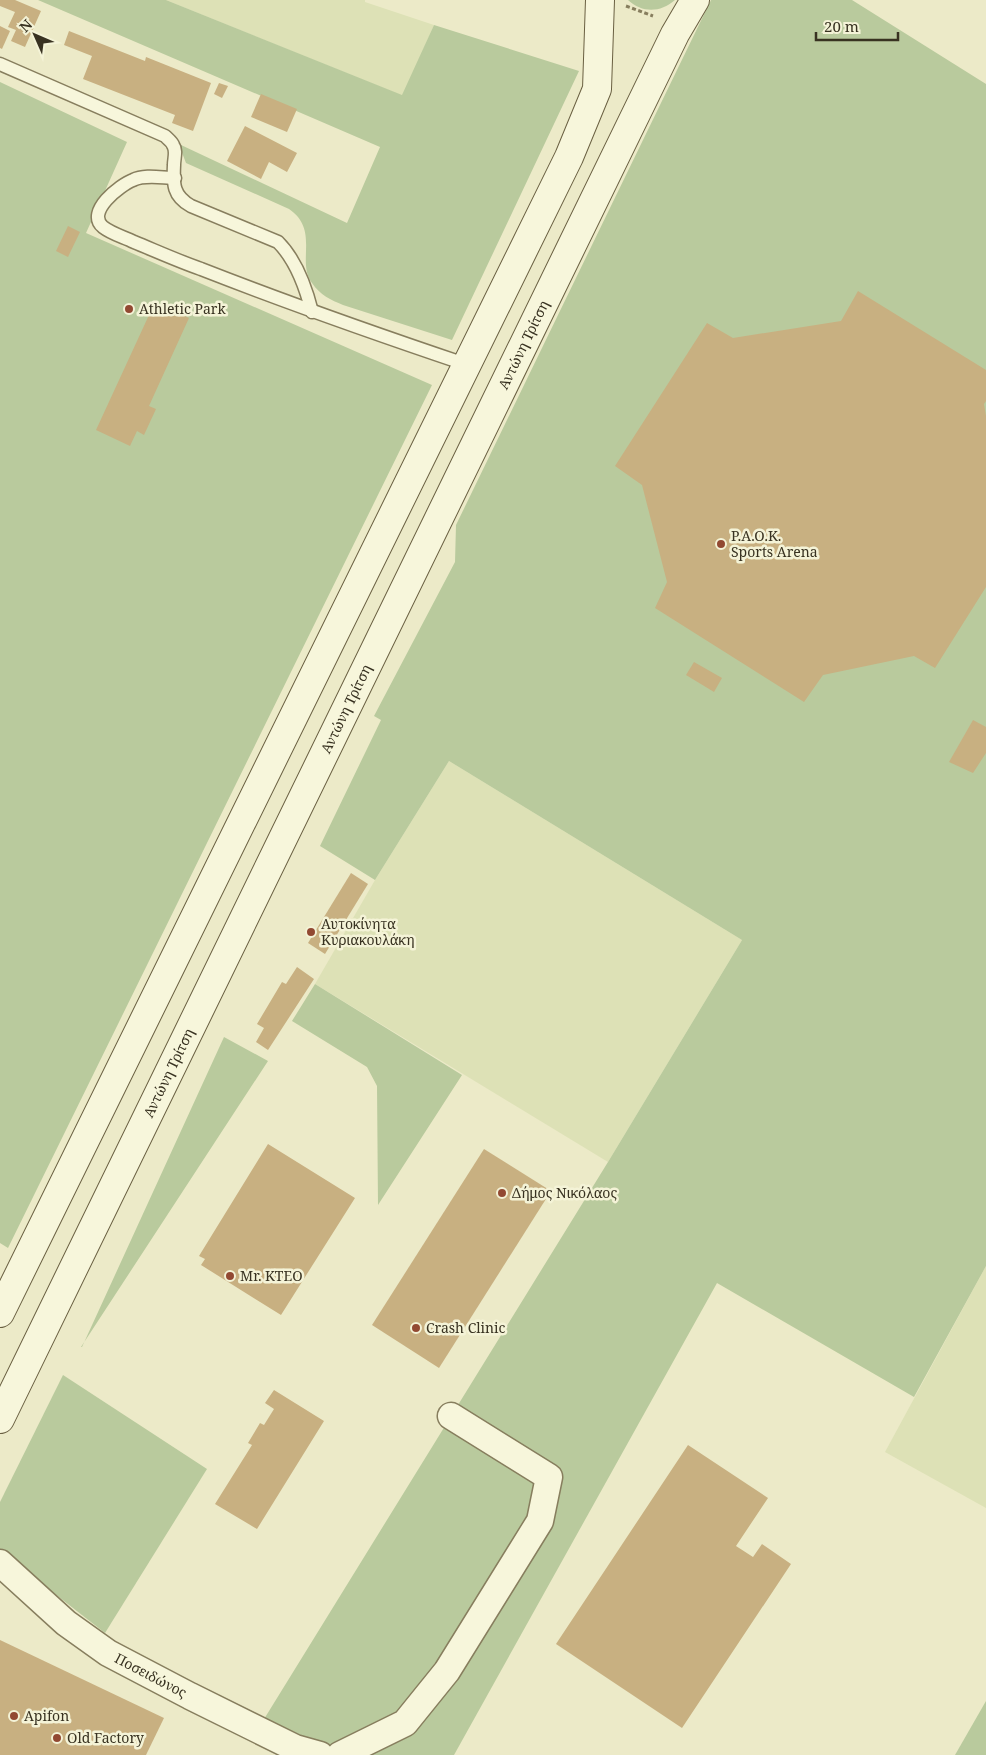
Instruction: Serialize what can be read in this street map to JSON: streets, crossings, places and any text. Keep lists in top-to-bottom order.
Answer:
{
  "streets": {
    "street": ["Αντώνη Τρίτση", "Ποσειδώνος"]
  },
  "places": [
    "Athletic Park",
    "P.A.O.K. Sports Arena",
    "Αυτοκίνητα Κυριακουλάκη",
    "Δήμος Νικόλαος",
    "Mr. KTEO",
    "Crash Clinic",
    "Apifon",
    "Old Factory"
  ],
  "scale_bar": "20 m",
  "north": "top left"
}
